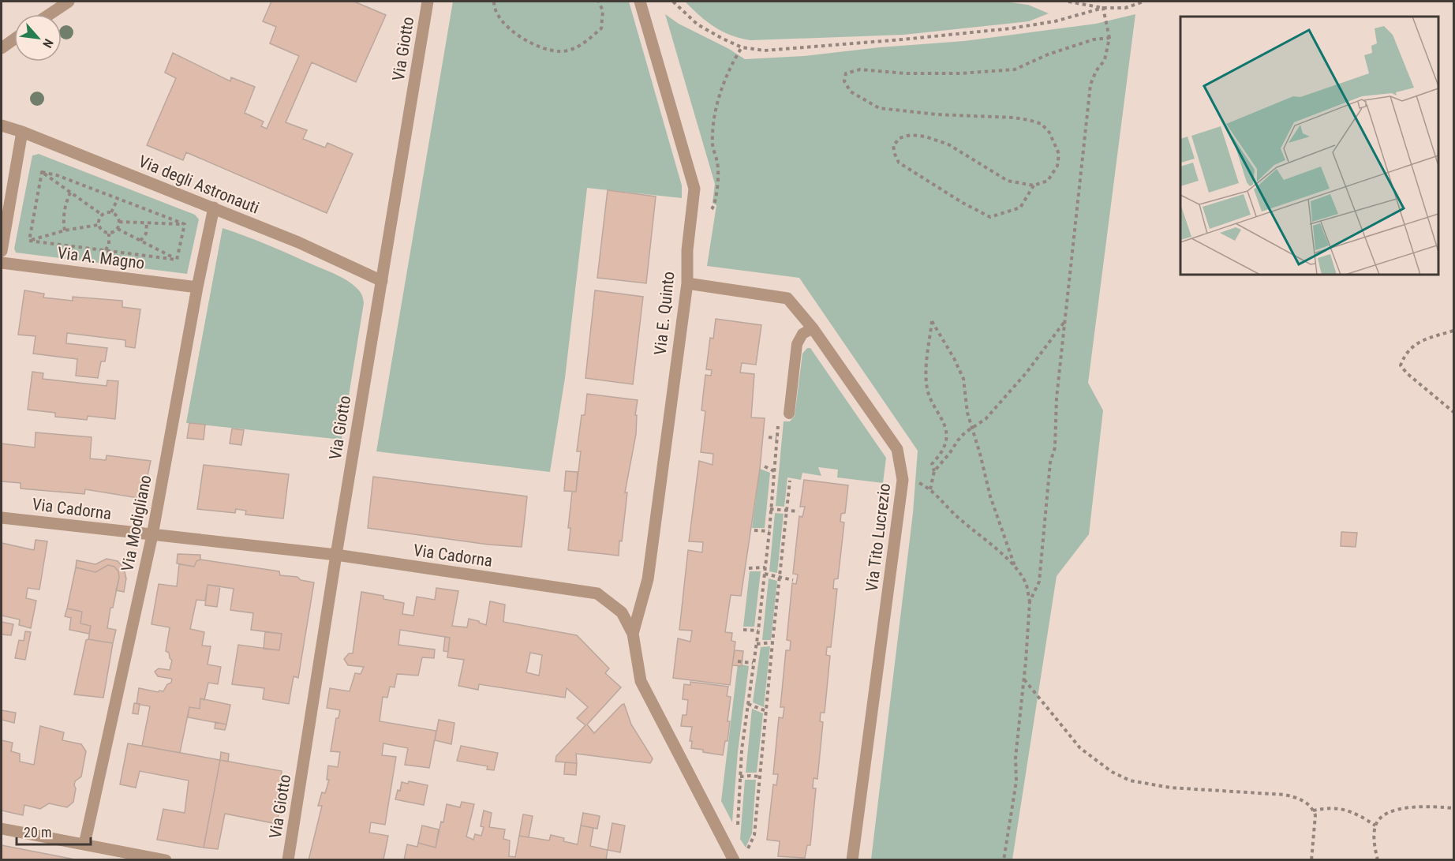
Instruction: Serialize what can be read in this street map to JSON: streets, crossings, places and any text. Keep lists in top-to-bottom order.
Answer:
{
  "streets": {
    "street": [
      "Via Giotto",
      "Via degli Astronauti",
      "Via A. Magno",
      "Via E. Quinto",
      "Via Cadorna",
      "Via Modigliano",
      "Via Tito Lucrezio"
    ]
  },
  "crossings": [
    ["Via Giotto", "Via degli Astronauti"],
    ["Via Giotto", "Via Cadorna"],
    ["Via degli Astronauti", "Via Modigliano"],
    ["Via A. Magno", "Via Modigliano"],
    ["Via E. Quinto", "Via Cadorna"],
    ["Via E. Quinto", "Via Tito Lucrezio"],
    ["Via Cadorna", "Via Modigliano"]
  ],
  "scale_bar": "20 m",
  "north": "bottom right"
}
